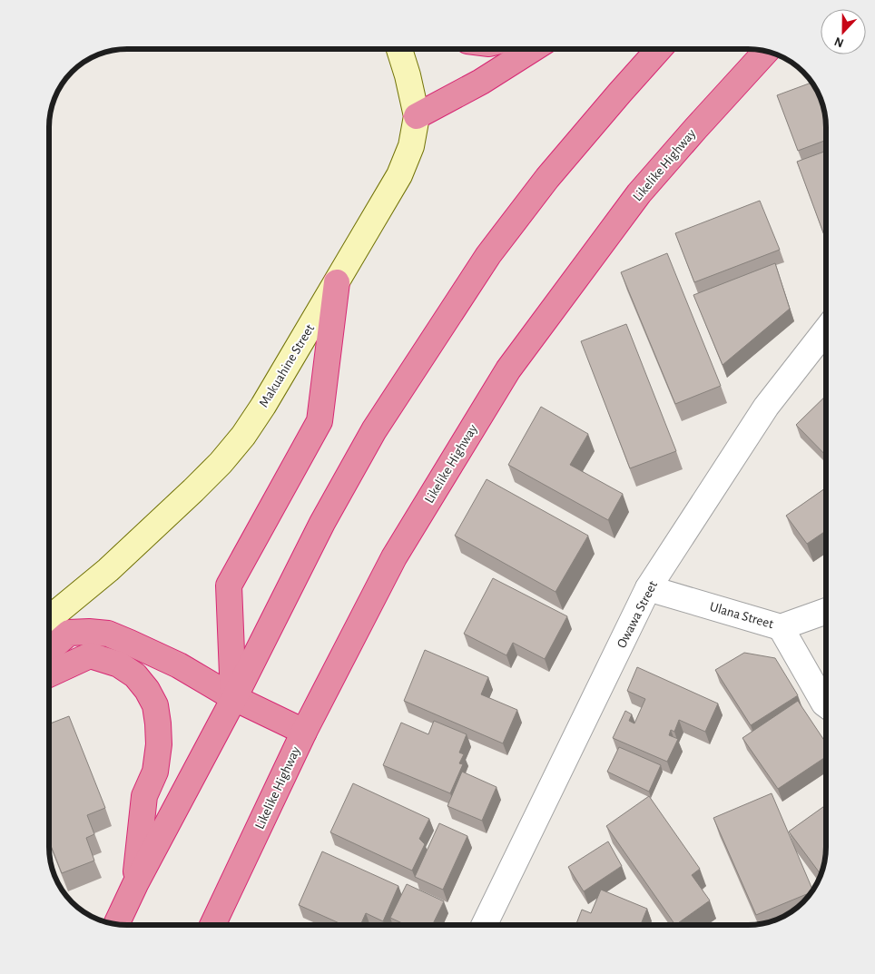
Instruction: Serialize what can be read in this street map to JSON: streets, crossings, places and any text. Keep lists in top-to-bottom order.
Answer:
{
  "streets": {
    "highway": ["Likelike Highway"],
    "street": ["Makuahine Street", "Owawa Street", "Ulana Street"]
  },
  "crossings": [
    ["Owawa Street", "Ulana Street"]
  ],
  "north": "bottom"
}
